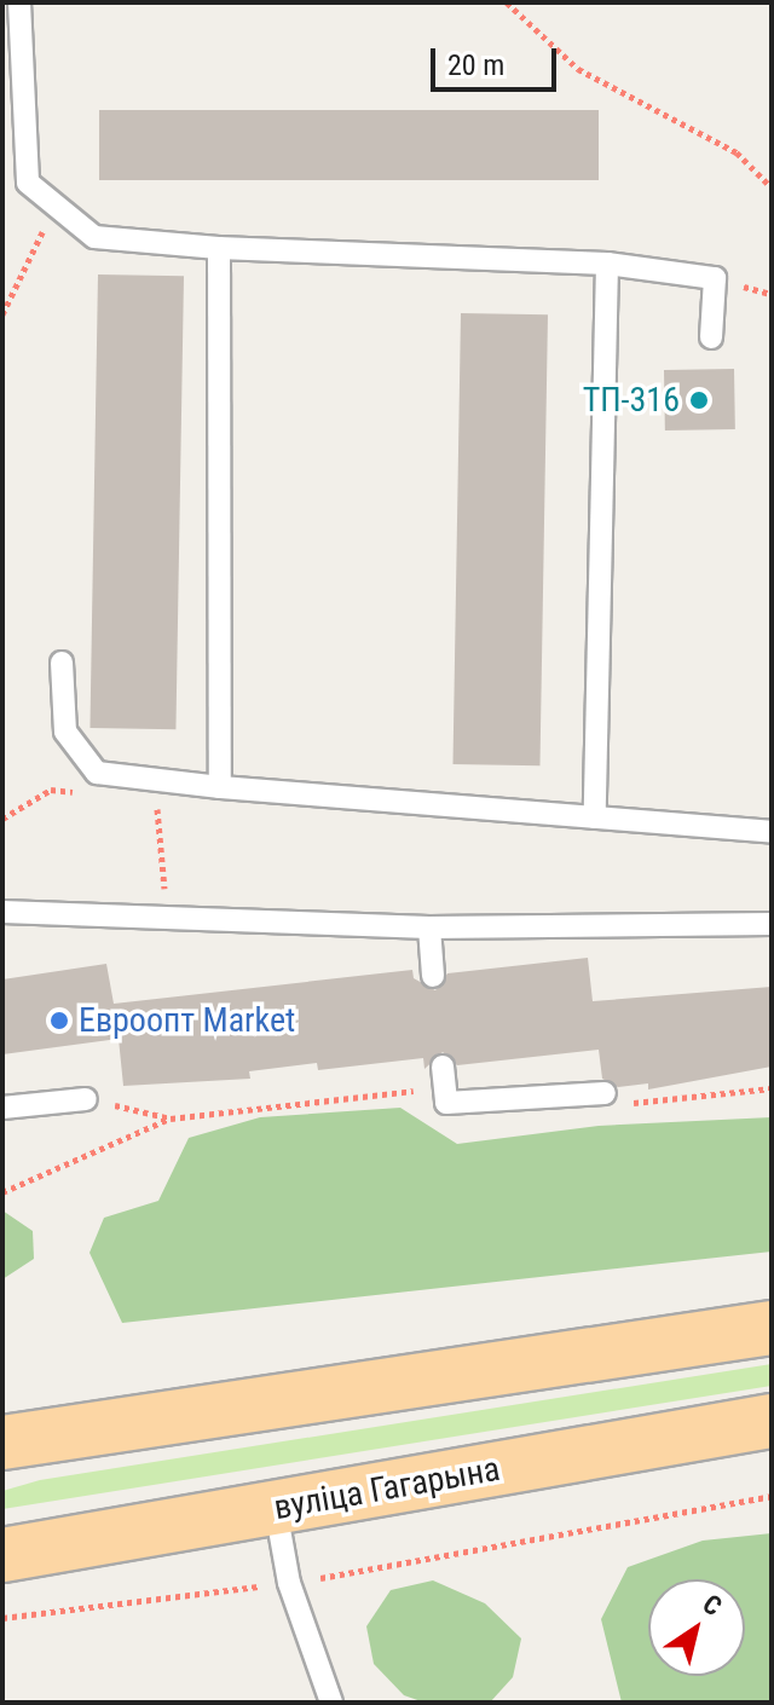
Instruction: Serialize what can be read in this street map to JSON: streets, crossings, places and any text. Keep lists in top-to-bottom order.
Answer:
{
  "streets": {
    "main road": ["вуліца Гагарына"]
  },
  "places": ["ТП-316", "Евроопт Market"],
  "scale_bar": "20 m",
  "north": "top right"
}
